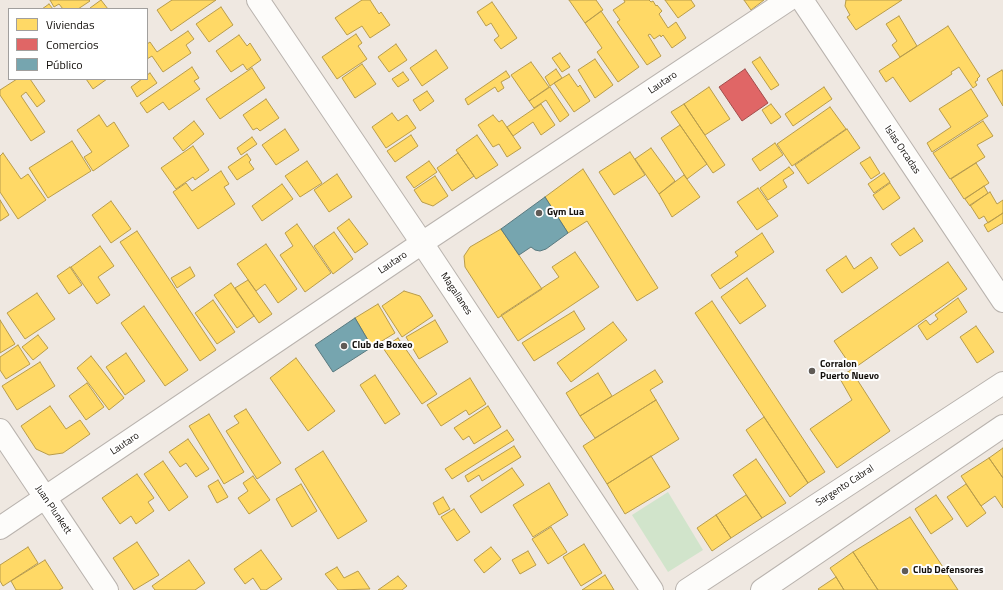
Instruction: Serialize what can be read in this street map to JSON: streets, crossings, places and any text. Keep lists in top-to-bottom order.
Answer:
{
  "streets": {
    "street": [
      "Lautaro",
      "Islas Orcadas",
      "Magallanes",
      "Sargento Cabral",
      "Juan Plunkett"
    ]
  },
  "crossings": [
    ["Lautaro", "Magallanes"],
    ["Lautaro", "Juan Plunkett"]
  ],
  "places": [
    "Gym Lua",
    "Club de Boxeo",
    "Corralon Puerto Nuevo",
    "Club Defensores"
  ],
  "legend": ["Viviendas", "Comercios", "Público"]
}
